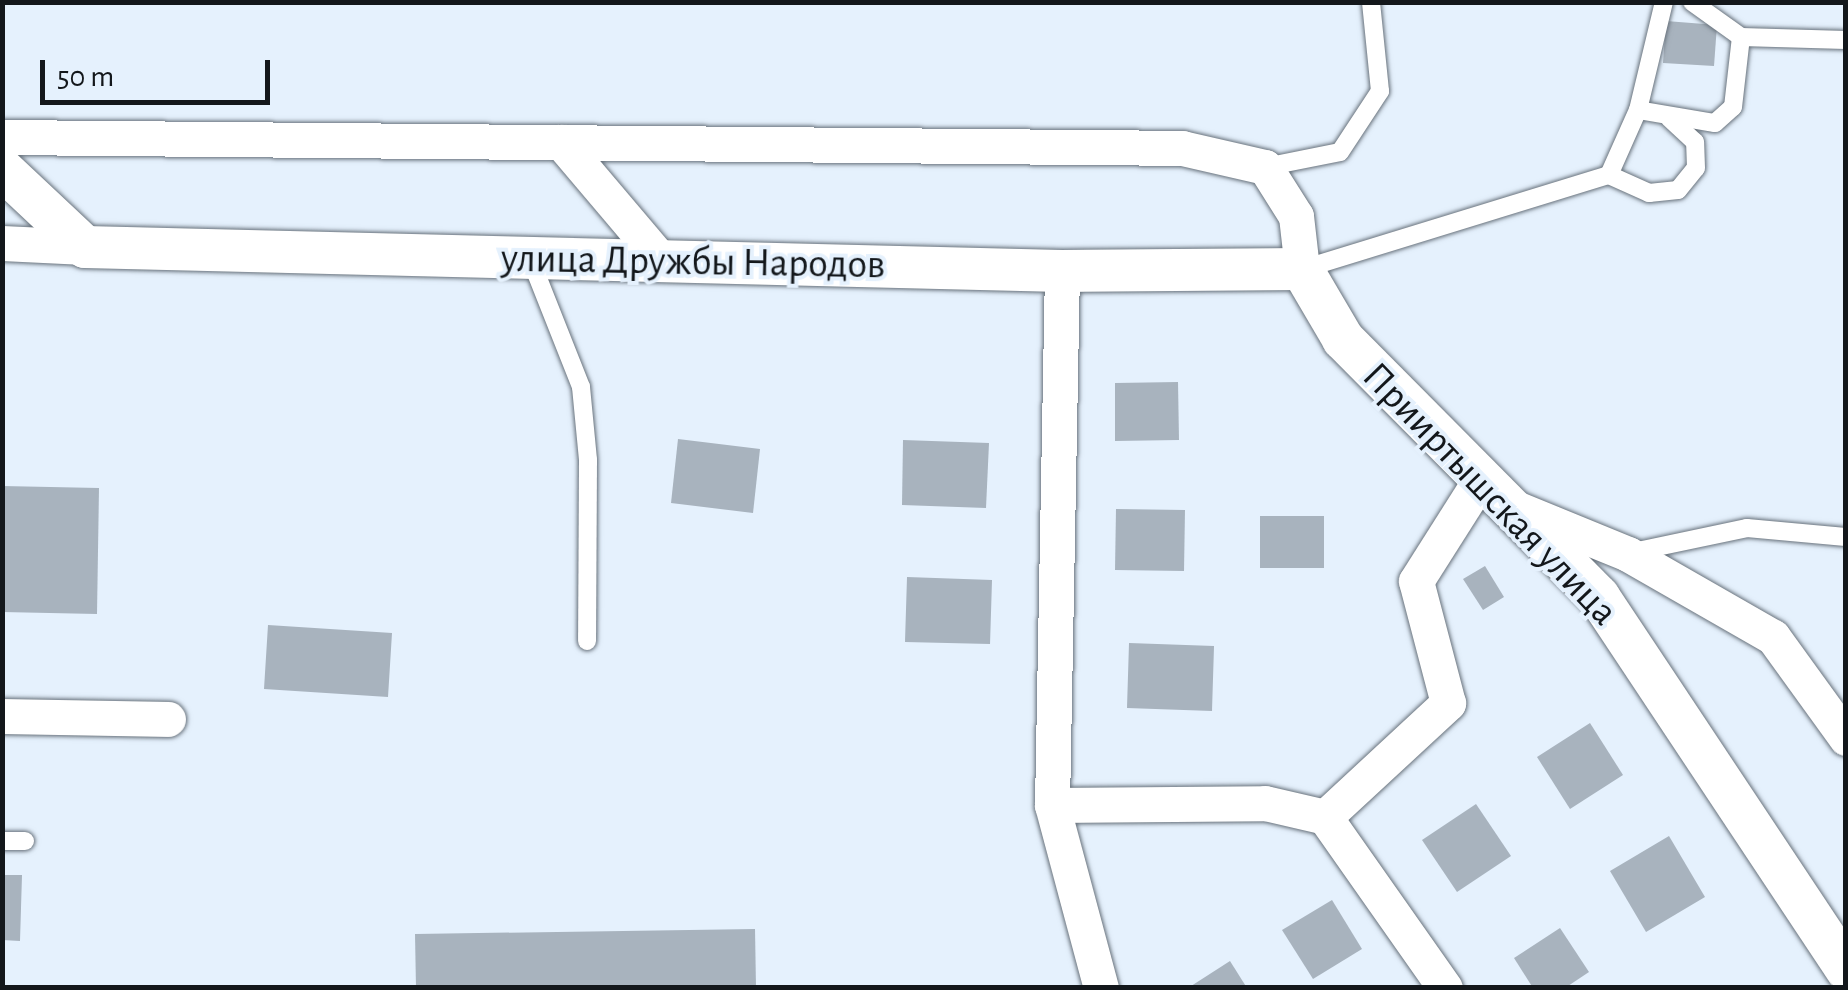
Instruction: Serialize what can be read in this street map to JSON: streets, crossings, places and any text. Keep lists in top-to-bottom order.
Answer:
{
  "streets": {
    "street": ["улица Дружбы Народов", "Прииртышская улица"]
  },
  "crossings": [
    ["улица Дружбы Народов", "Прииртышская улица"]
  ],
  "scale_bar": "50 m"
}
